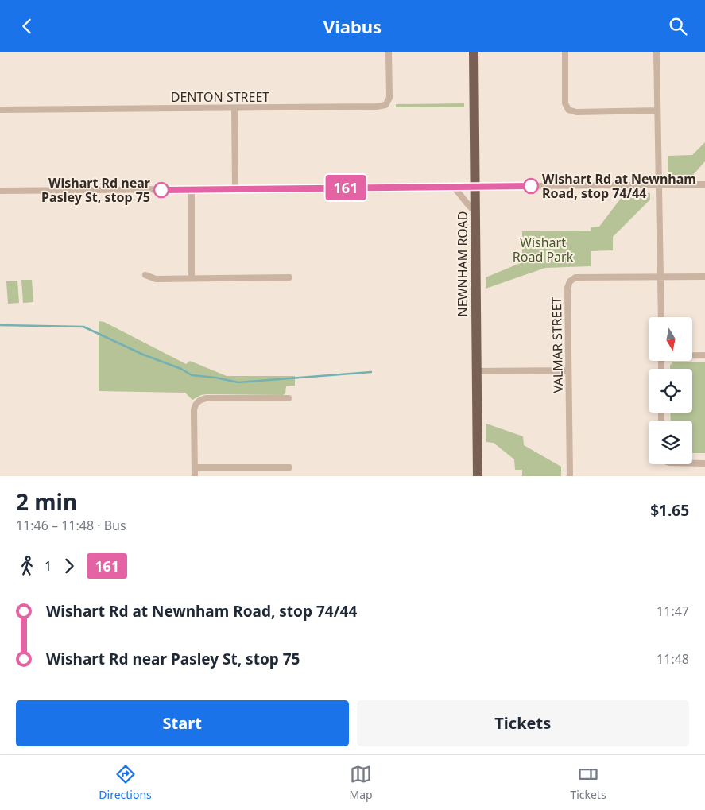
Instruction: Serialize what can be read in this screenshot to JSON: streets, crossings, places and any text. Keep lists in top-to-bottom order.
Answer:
{
  "streets": {
    "main road": ["NEWNHAM ROAD"],
    "street": ["DENTON STREET", "VALMAR STREET"]
  },
  "parks": ["Wishart Road Park"],
  "places": ["Wishart Rd at Newnham Road, stop 74/44", "Wishart Rd near Pasley St, stop 75"],
  "lines": ["bus line 161"],
  "north": "bottom",
  "page": {
    "header": "Viabus",
    "on_map": "161",
    "heading": ["2 min", "11:46 – 11:48 · Bus", "$1.65"],
    "legs": ["1", "161"],
    "list": [
      {
        "name": "Wishart Rd at Newnham Road, stop 74/44",
        "value": "11:47"
      },
      {
        "name": "Wishart Rd near Pasley St, stop 75",
        "value": "11:48"
      }
    ],
    "buttons": ["Start", "Tickets"],
    "tabs": ["Directions", "Map", "Tickets"]
  }
}
